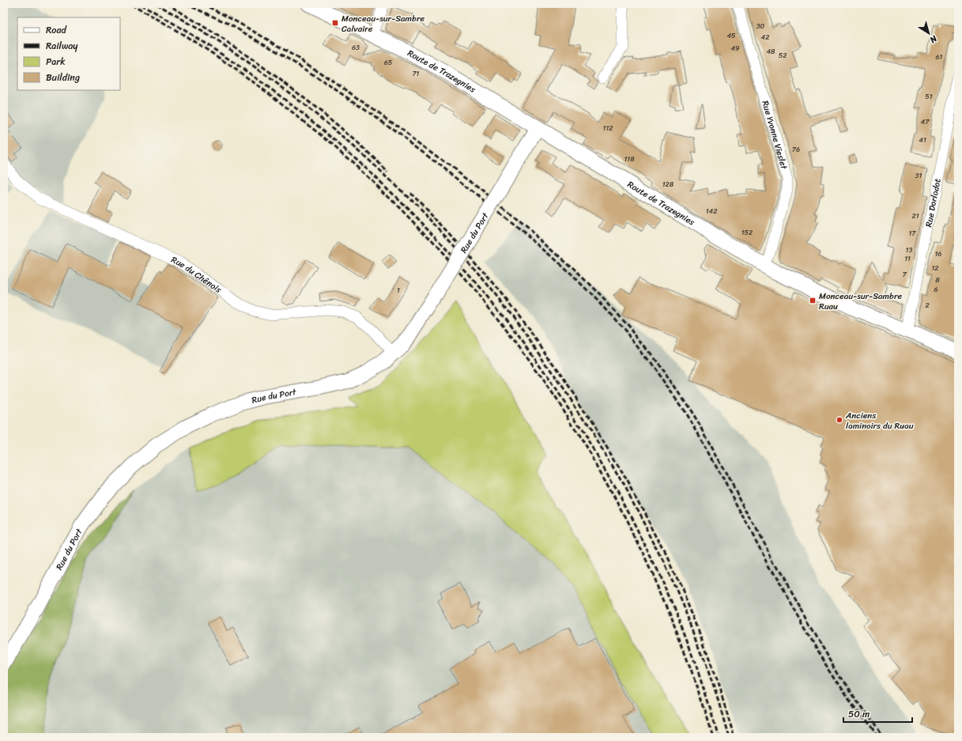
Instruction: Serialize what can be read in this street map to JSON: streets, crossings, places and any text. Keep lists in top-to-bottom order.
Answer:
{
  "streets": {
    "main road": ["Route de Trazegnies", "Rue du Port"],
    "street": ["Rue Yvonne Vieslet", "Rue Dorlodot", "Rue du Chênois"]
  },
  "crossings": [
    ["Route de Trazegnies", "Rue Yvonne Vieslet"],
    ["Route de Trazegnies", "Rue Dorlodot"],
    ["Route de Trazegnies", "Rue du Port"],
    ["Rue du Port", "Rue du Chênois"]
  ],
  "places": {
    "transit": ["Monceau-sur-Sambre Calvaire", "Monceau-sur-Sambre Ruau"],
    "other": ["Anciens laminoirs du Ruau"]
  },
  "house_numbers": [
    "30",
    "45",
    "42",
    "63",
    "49",
    "48",
    "52",
    "61",
    "65",
    "71",
    "51",
    "47",
    "112",
    "41",
    "76",
    "118",
    "31",
    "128",
    "142",
    "21",
    "152",
    "17",
    "13",
    "16",
    "11",
    "12",
    "7",
    "8",
    "6",
    "1",
    "2"
  ],
  "legend": [
    "Road",
    "Railway",
    "Park",
    "Building"
  ],
  "scale_bar": "50 m",
  "north": "bottom right"
}
